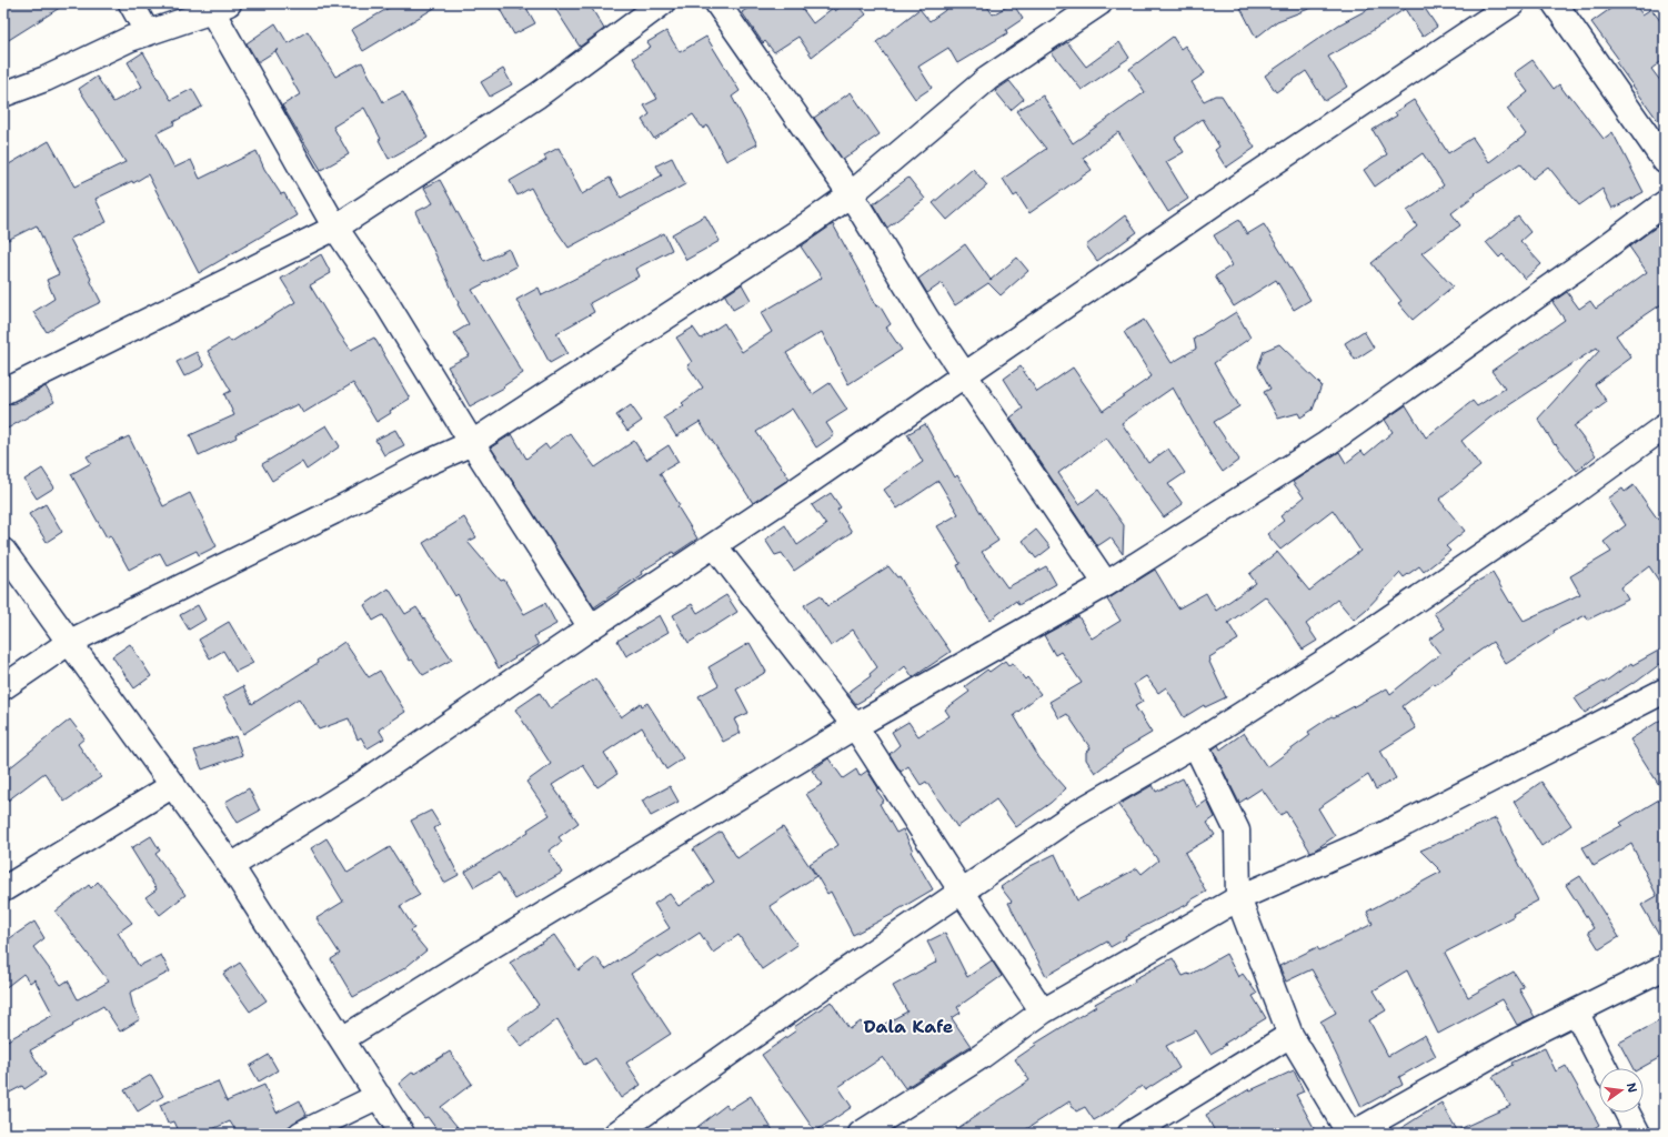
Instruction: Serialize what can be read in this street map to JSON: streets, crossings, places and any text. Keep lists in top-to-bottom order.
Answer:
{
  "districts": ["Dala Kafe"],
  "north": "right"
}
